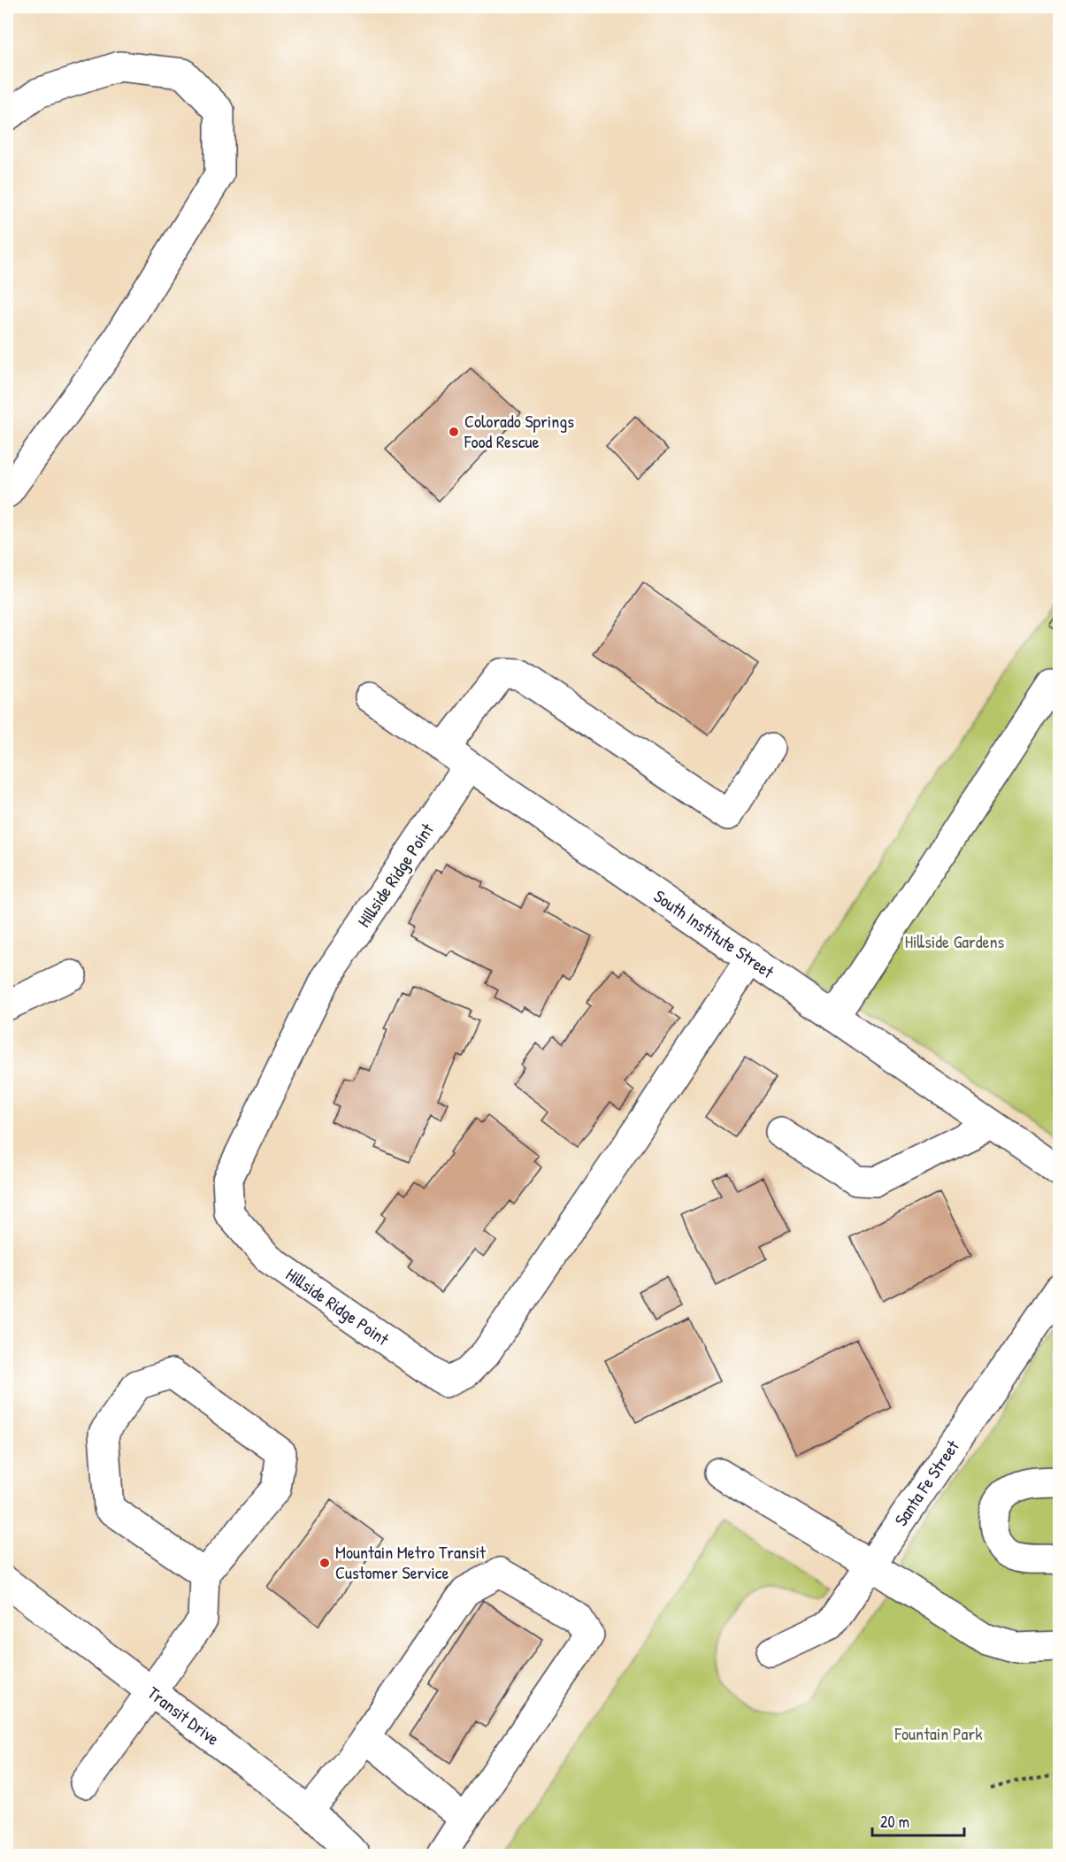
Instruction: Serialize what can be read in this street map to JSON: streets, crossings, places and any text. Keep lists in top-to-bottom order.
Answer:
{
  "streets": {
    "street": [
      "Hillside Ridge Point",
      "South Institute Street",
      "Santa Fe Street",
      "Transit Drive"
    ]
  },
  "crossings": [
    ["Hillside Ridge Point", "South Institute Street"]
  ],
  "parks": ["Hillside Gardens", "Fountain Park"],
  "places": ["Colorado Springs Food Rescue", "Mountain Metro Transit Customer Service"],
  "scale_bar": "20 m"
}
